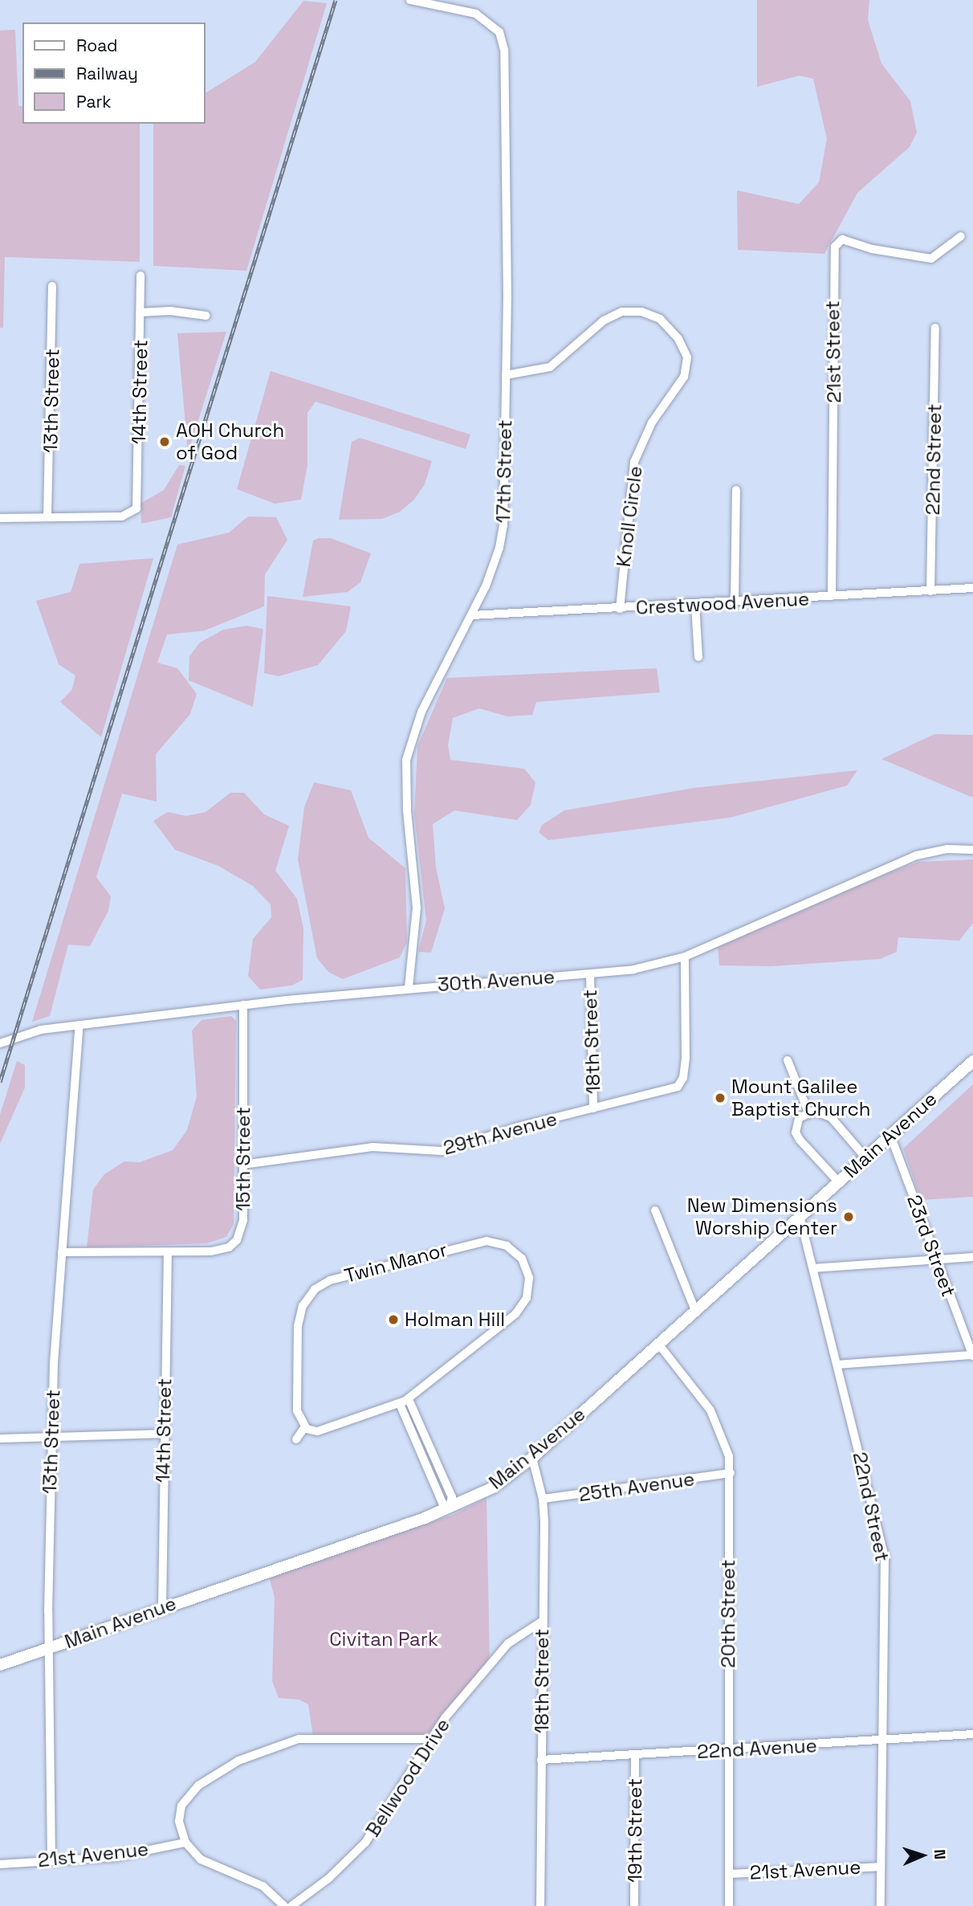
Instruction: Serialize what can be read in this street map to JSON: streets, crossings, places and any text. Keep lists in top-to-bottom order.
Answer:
{
  "streets": {
    "main road": ["Main Avenue"],
    "street": [
      "21st Street",
      "14th Street",
      "13th Street",
      "22nd Street",
      "17th Street",
      "Knoll Circle",
      "Crestwood Avenue",
      "30th Avenue",
      "18th Street",
      "29th Avenue",
      "15th Street",
      "23rd Street",
      "Twin Manor",
      "25th Avenue",
      "20th Street",
      "22nd Avenue",
      "Bellwood Drive",
      "19th Street",
      "21st Avenue"
    ]
  },
  "crossings": [
    ["21st Street", "Crestwood Avenue"],
    ["14th Street", "13th Street"],
    ["14th Street", "Main Avenue"],
    ["14th Street", "15th Street"],
    ["13th Street", "30th Avenue"],
    ["13th Street", "Main Avenue"],
    ["13th Street", "15th Street"],
    ["13th Street", "21st Avenue"],
    ["22nd Street", "Crestwood Avenue"],
    ["22nd Street", "Main Avenue"],
    ["22nd Street", "22nd Avenue"],
    ["22nd Street", "21st Avenue"],
    ["17th Street", "Knoll Circle"],
    ["17th Street", "Crestwood Avenue"],
    ["17th Street", "30th Avenue"],
    ["Knoll Circle", "Crestwood Avenue"],
    ["30th Avenue", "18th Street"],
    ["30th Avenue", "29th Avenue"],
    ["30th Avenue", "15th Street"],
    ["18th Street", "29th Avenue"],
    ["18th Street", "Main Avenue"],
    ["18th Street", "25th Avenue"],
    ["18th Street", "22nd Avenue"],
    ["18th Street", "Bellwood Drive"],
    ["29th Avenue", "15th Street"],
    ["Main Avenue", "23rd Street"],
    ["Main Avenue", "20th Street"],
    ["25th Avenue", "20th Street"],
    ["20th Street", "22nd Avenue"],
    ["20th Street", "21st Avenue"],
    ["22nd Avenue", "19th Street"]
  ],
  "parks": ["Civitan Park"],
  "places": [
    "AOH Church of God",
    "Mount Galilee Baptist Church",
    "New Dimensions Worship Center",
    "Holman Hill"
  ],
  "legend": ["Road", "Railway", "Park"],
  "north": "right"
}
